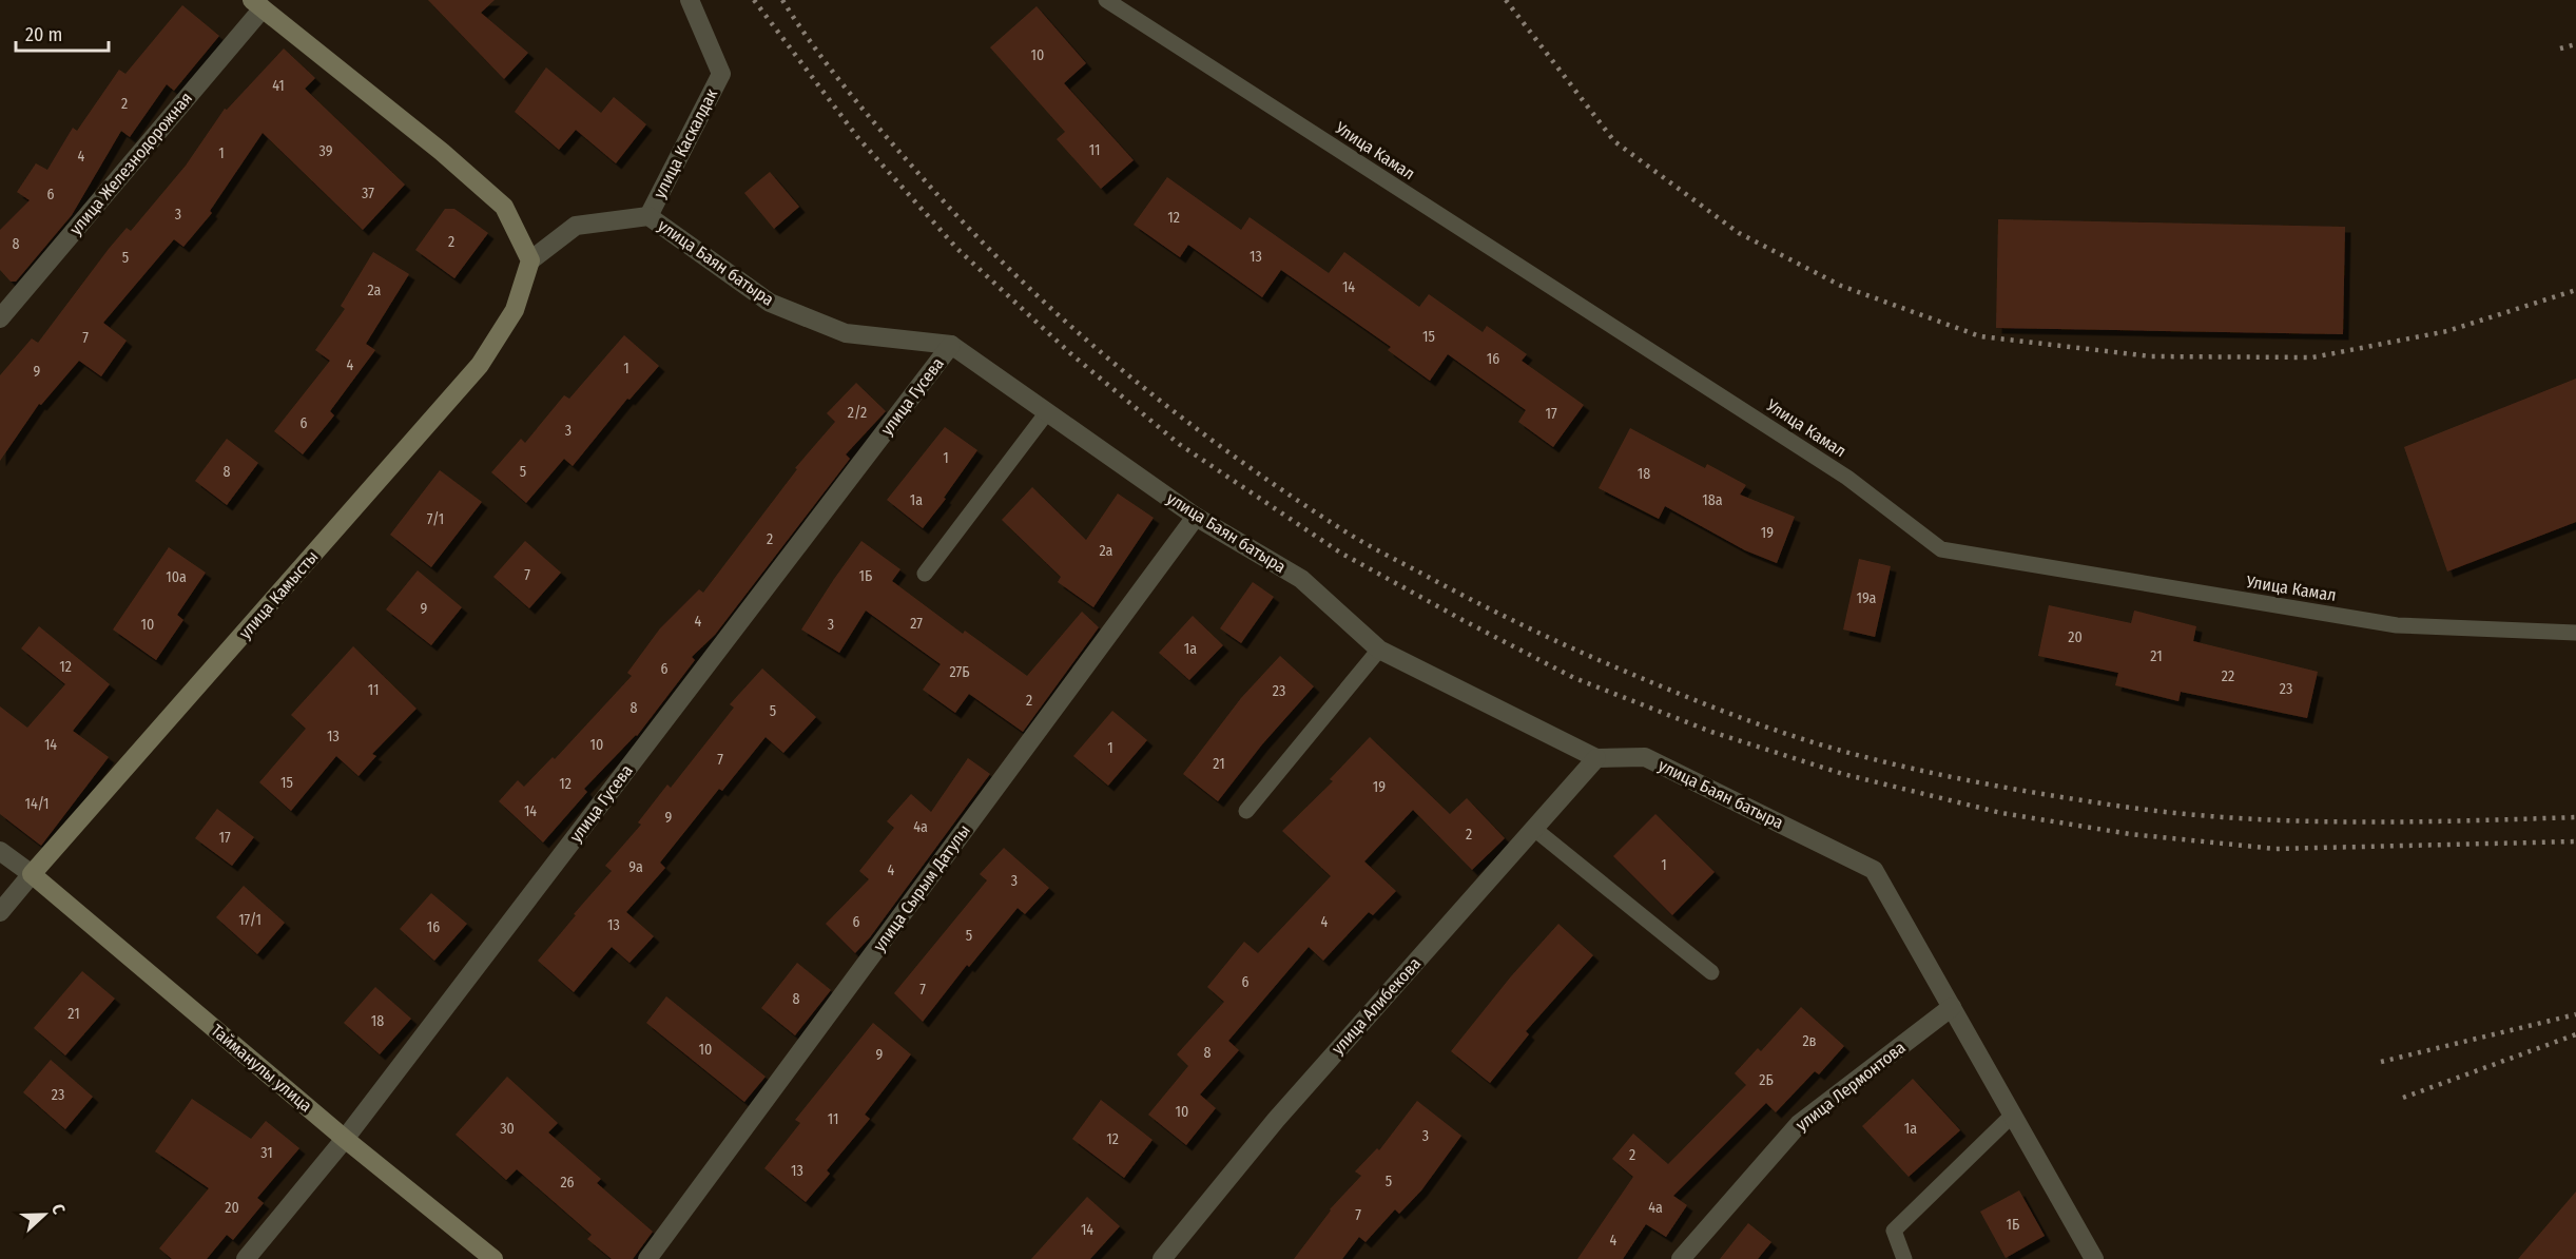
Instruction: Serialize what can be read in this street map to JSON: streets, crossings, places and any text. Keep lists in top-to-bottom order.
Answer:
{
  "streets": {
    "street": [
      "улица Каскалдак",
      "улица Железнодорожная",
      "улица Баян батыра",
      "улица Гусева",
      "улица Камысты",
      "улица Сырым Датулы",
      "улица Алибекова",
      "Тайманулы улица",
      "улица Лермонтова"
    ],
    "lane": ["Улица Камал"]
  },
  "crossings": [
    ["улица Каскалдак", "улица Баян батыра"],
    ["улица Баян батыра", "улица Гусева"],
    ["улица Баян батыра", "улица Камысты"],
    ["улица Баян батыра", "улица Сырым Датулы"],
    ["улица Баян батыра", "улица Алибекова"],
    ["улица Баян батыра", "улица Лермонтова"],
    ["улица Гусева", "Тайманулы улица"],
    ["улица Камысты", "Тайманулы улица"]
  ],
  "house_numbers": [
    "10",
    "41",
    "2",
    "11",
    "39",
    "1",
    "4",
    "37",
    "6",
    "3",
    "12",
    "2",
    "8",
    "13",
    "5",
    "14",
    "2а",
    "15",
    "7",
    "16",
    "4",
    "1",
    "9",
    "2/2",
    "17",
    "6",
    "3",
    "1",
    "8",
    "5",
    "18",
    "1а",
    "18а",
    "7/1",
    "19",
    "2",
    "2а",
    "7",
    "1Б",
    "10а",
    "19а",
    "9",
    "4",
    "27",
    "10",
    "3",
    "20",
    "1а",
    "21",
    "12",
    "6",
    "27Б",
    "22",
    "23",
    "11",
    "23",
    "2",
    "8",
    "5",
    "13",
    "14",
    "10",
    "1",
    "7",
    "21",
    "15",
    "12",
    "19",
    "14/1",
    "14",
    "9",
    "4а",
    "2",
    "17",
    "1",
    "9а",
    "4",
    "3",
    "17/1",
    "6",
    "4",
    "13",
    "16",
    "5",
    "6",
    "7",
    "8",
    "21",
    "18",
    "2в",
    "10",
    "8",
    "9",
    "2Б",
    "23",
    "10",
    "11",
    "30",
    "1а",
    "3",
    "12",
    "31",
    "2",
    "13",
    "5",
    "26",
    "20",
    "4а",
    "7",
    "1Б",
    "14",
    "4"
  ],
  "scale_bar": "20 m",
  "north": "right"
}
